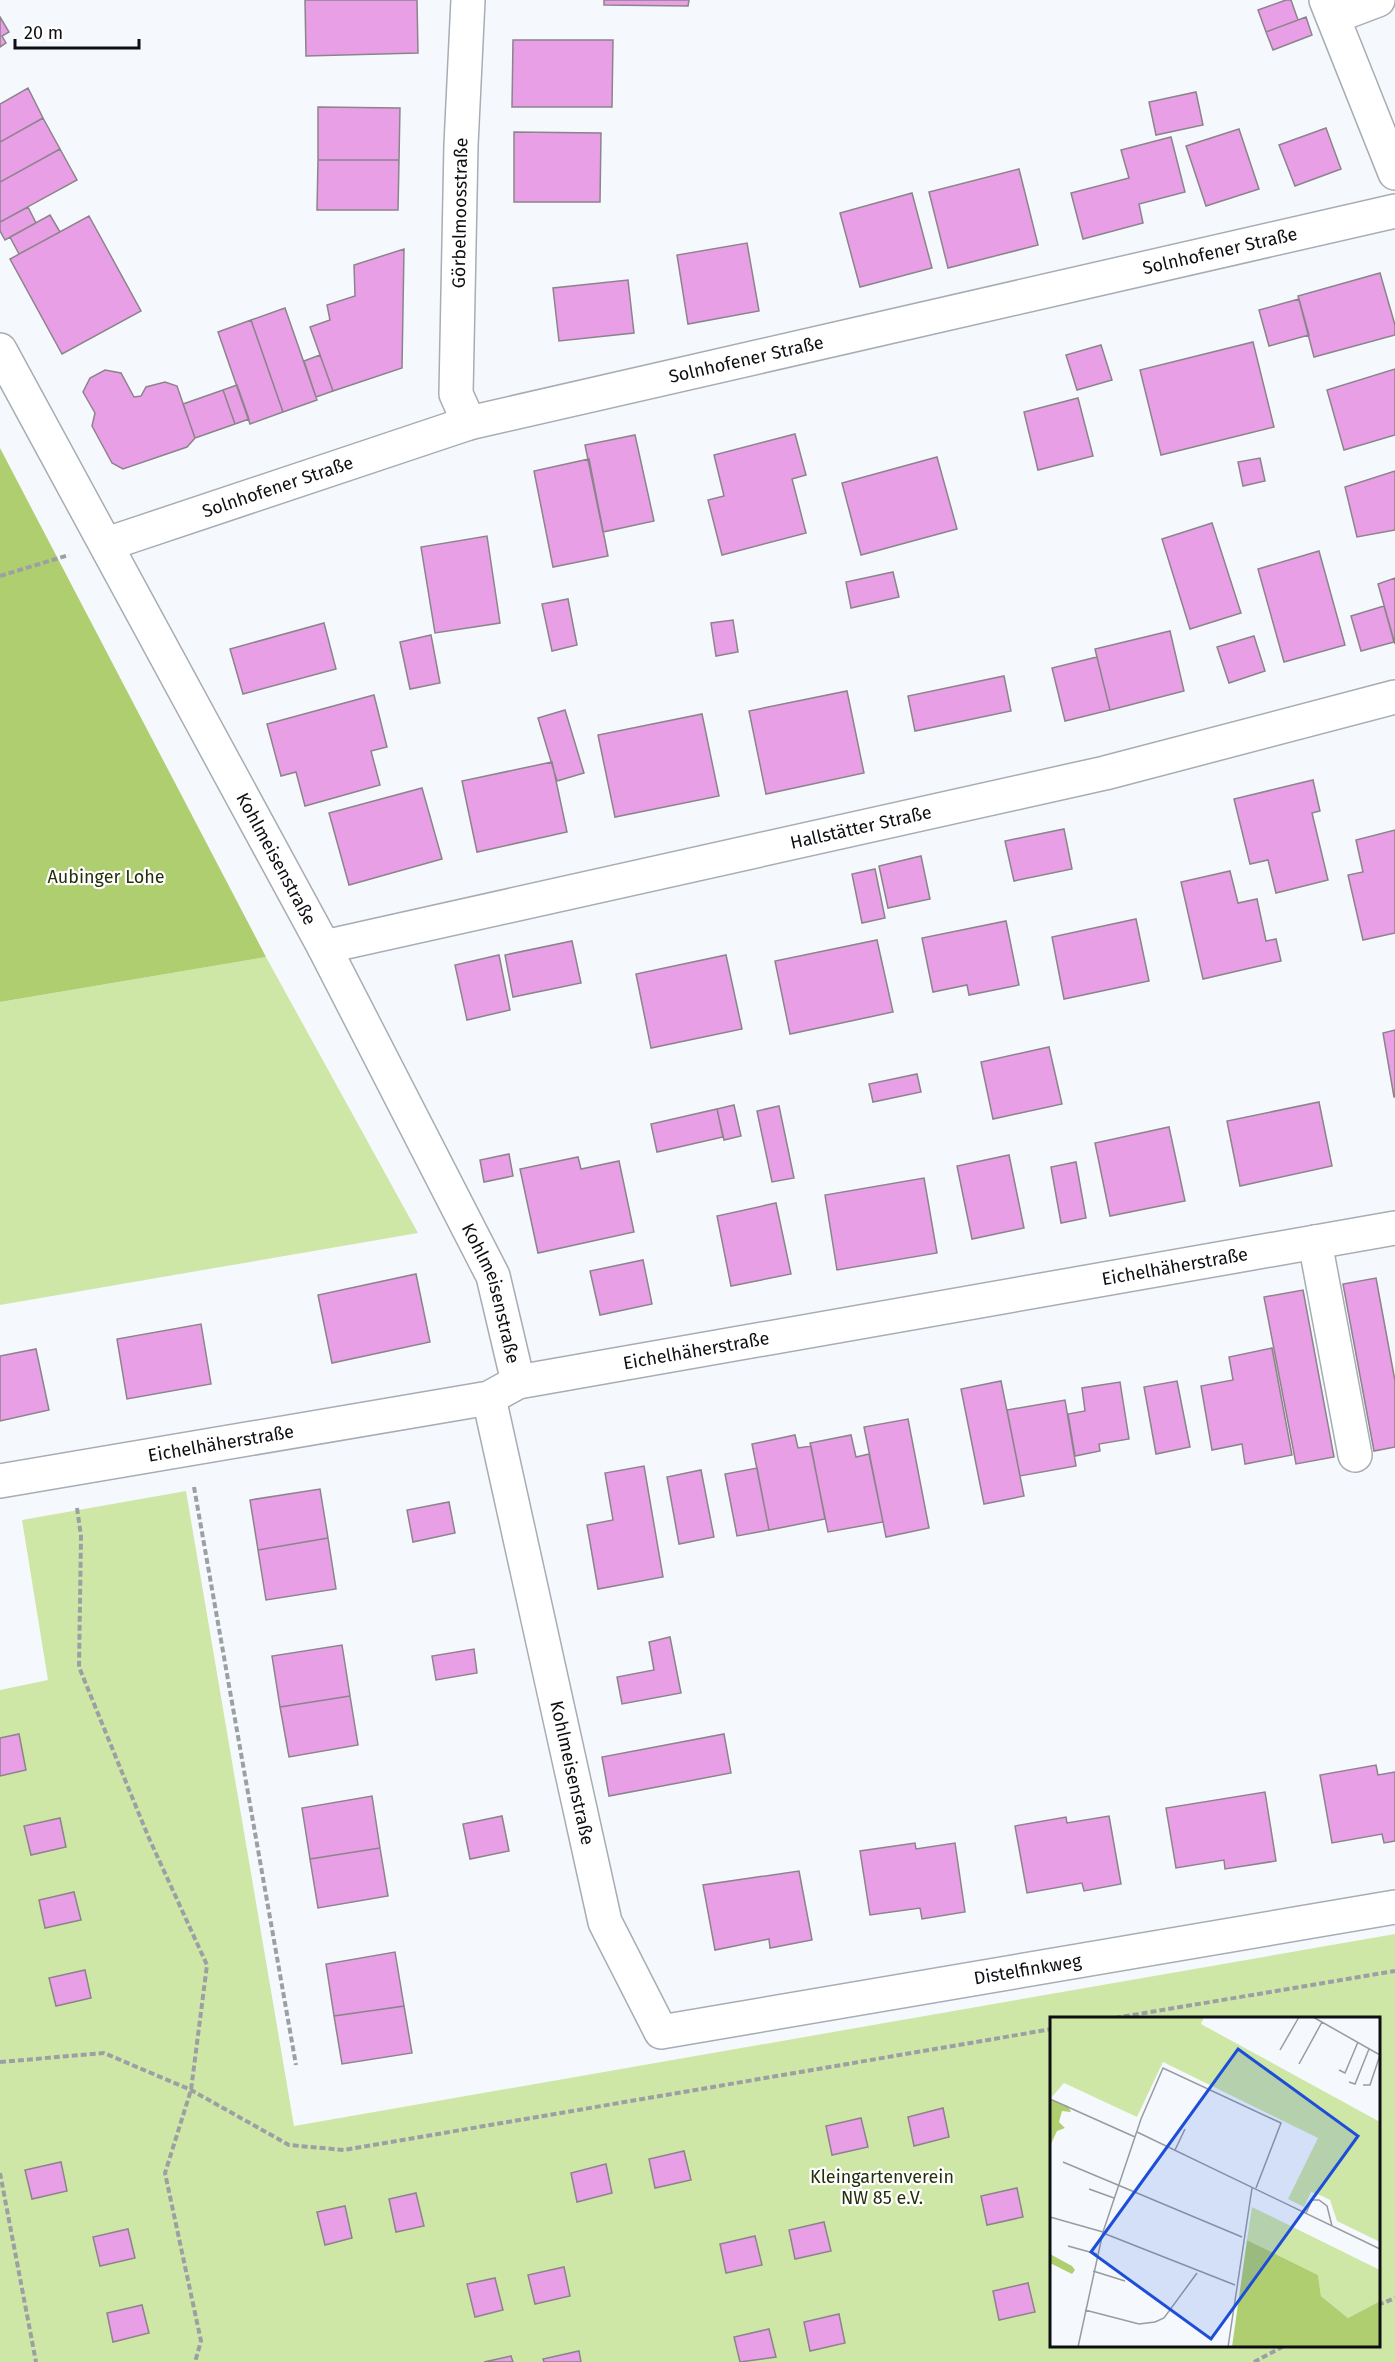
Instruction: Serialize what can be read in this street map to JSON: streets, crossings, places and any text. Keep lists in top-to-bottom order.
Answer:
{
  "streets": {
    "street": [
      "Görbelmoosstraße",
      "Solnhofener Straße",
      "Hallstätter Straße",
      "Kohlmeisenstraße",
      "Eichelhäherstraße",
      "Distelfinkweg"
    ]
  },
  "crossings": [
    ["Görbelmoosstraße", "Solnhofener Straße"],
    ["Solnhofener Straße", "Kohlmeisenstraße"],
    ["Hallstätter Straße", "Kohlmeisenstraße"],
    ["Kohlmeisenstraße", "Eichelhäherstraße"],
    ["Kohlmeisenstraße", "Distelfinkweg"]
  ],
  "parks": ["Aubinger Lohe", "Kleingartenverein NW 85 e.V."],
  "scale_bar": "20 m"
}
